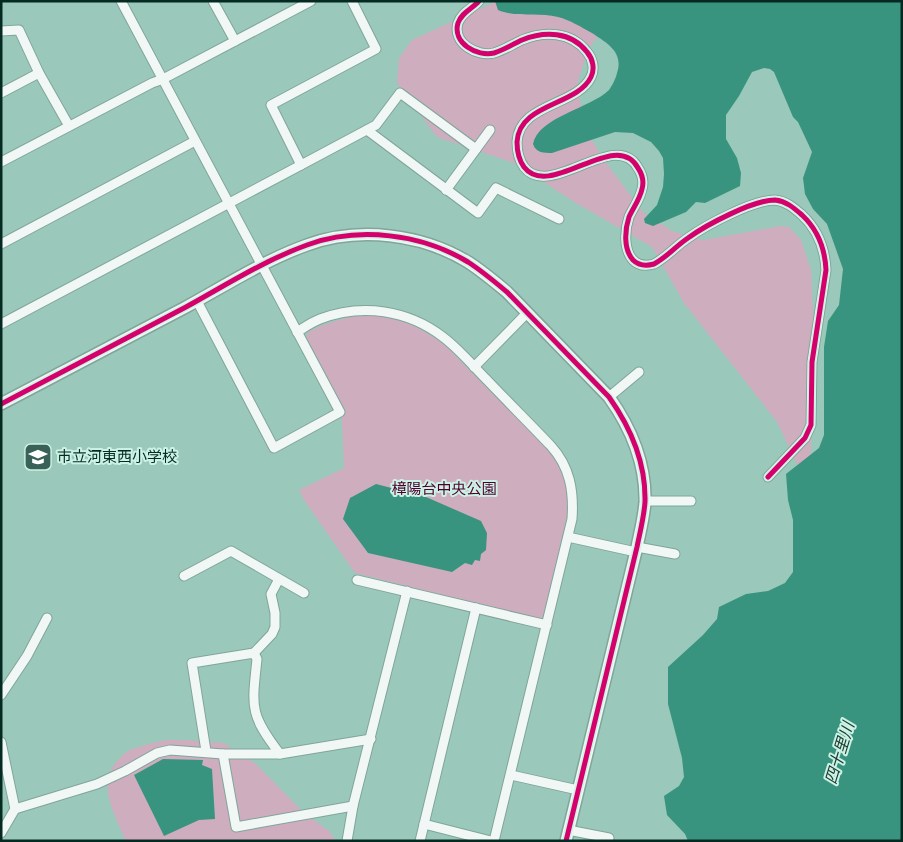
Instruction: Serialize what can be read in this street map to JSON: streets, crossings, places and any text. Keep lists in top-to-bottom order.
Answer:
{
  "water": ["四十里川"],
  "parks": ["樟陽台中央公園"],
  "places": {
    "school or university": ["市立河東西小学校"]
  }
}
